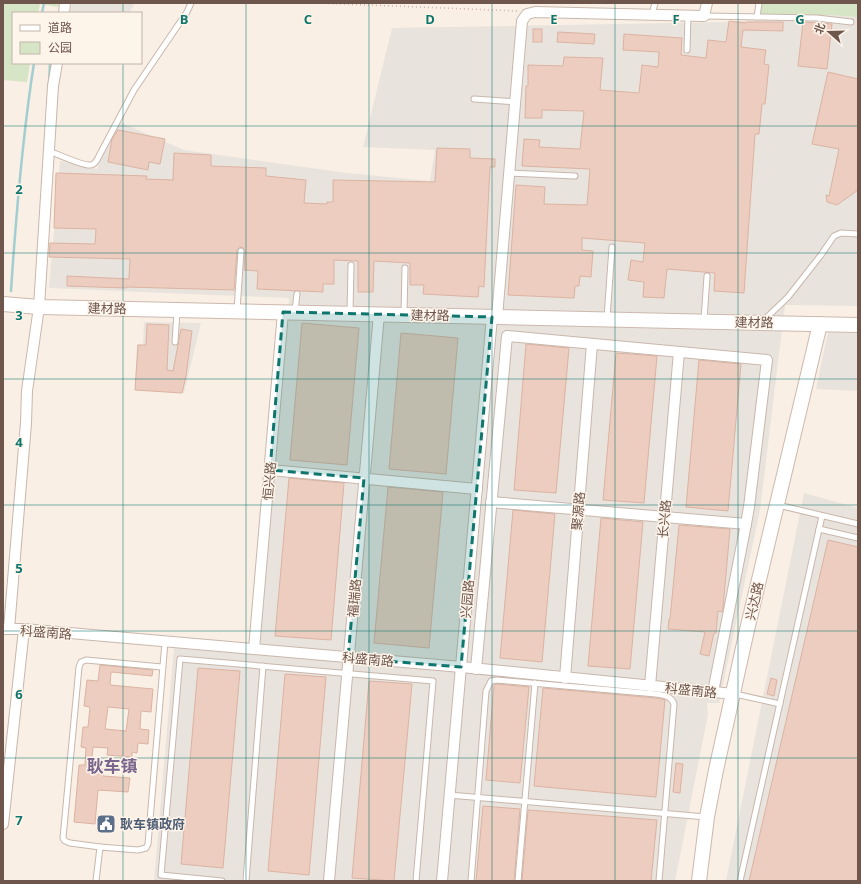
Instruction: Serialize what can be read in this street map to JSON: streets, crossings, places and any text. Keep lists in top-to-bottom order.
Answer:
{
  "streets": {
    "street": [
      "建材路",
      "恒兴路",
      "聚源路",
      "长兴路",
      "福瑞路",
      "兴园路",
      "兴达路",
      "科盛南路"
    ]
  },
  "crossings": [
    ["建材路", "恒兴路"],
    ["建材路", "福瑞路"],
    ["建材路", "兴园路"],
    ["建材路", "兴达路"],
    ["恒兴路", "科盛南路"],
    ["聚源路", "科盛南路"],
    ["长兴路", "科盛南路"],
    ["福瑞路", "科盛南路"],
    ["兴园路", "科盛南路"],
    ["兴达路", "科盛南路"]
  ],
  "districts": ["耿车镇"],
  "places": {
    "public building": ["耿车镇政府"]
  },
  "legend": ["道路", "公园"],
  "north": "left",
  "grid": {
    "columns": [
      "B",
      "C",
      "D",
      "E",
      "F",
      "G"
    ],
    "rows": [
      "2",
      "3",
      "4",
      "5",
      "6",
      "7"
    ]
  }
}
